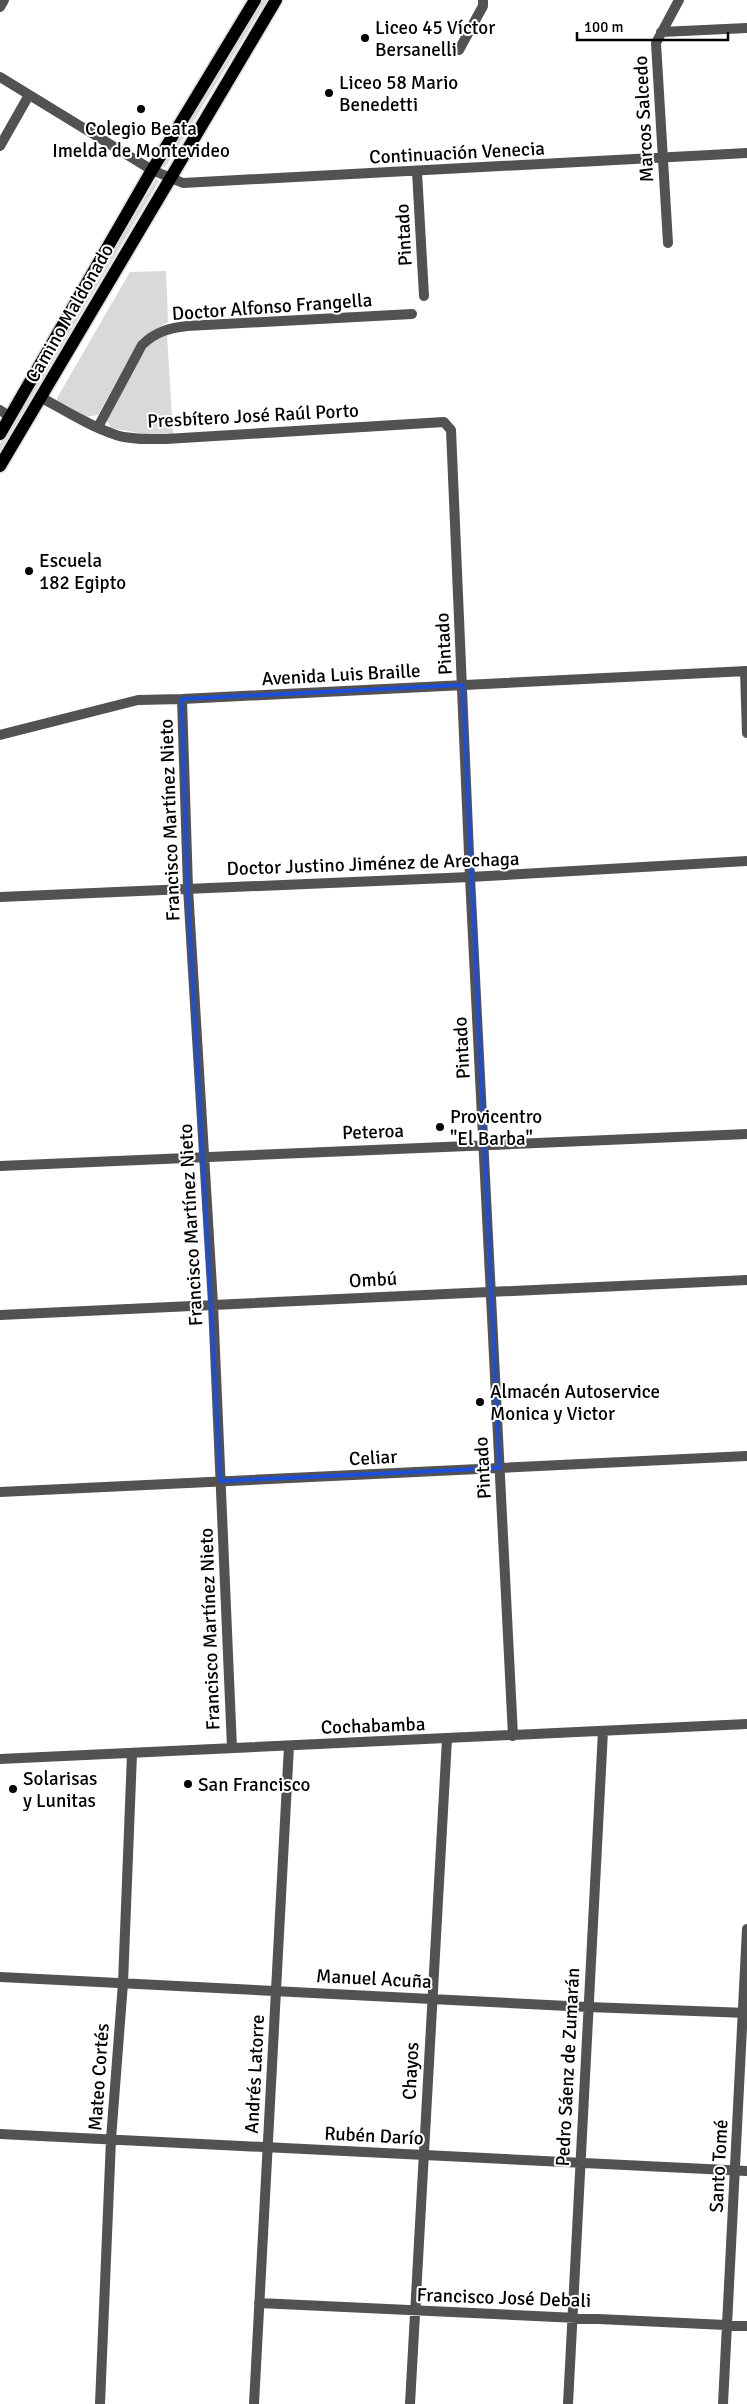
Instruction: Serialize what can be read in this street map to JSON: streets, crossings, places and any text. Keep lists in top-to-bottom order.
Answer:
{
  "streets": {
    "main road": ["Camino Maldonado"],
    "street": [
      "Marcos Salcedo",
      "Continuación Venecia",
      "Pintado",
      "Doctor Alfonso Frangella",
      "Presbítero José Raúl Porto",
      "Avenida Luis Braille",
      "Francisco Martínez Nieto",
      "Doctor Justino Jiménez de Arechaga",
      "Peteroa",
      "Ombú",
      "Celiar",
      "Cochabamba",
      "Manuel Acuña",
      "Pedro Sáenz de Zumarán",
      "Chayos",
      "Andrés Latorre",
      "Mateo Cortés",
      "Rubén Darío",
      "Santo Tomé",
      "Francisco José Debali"
    ]
  },
  "crossings": [
    ["Marcos Salcedo", "Continuación Venecia"],
    ["Continuación Venecia", "Pintado"],
    ["Continuación Venecia", "Camino Maldonado"],
    ["Pintado", "Presbítero José Raúl Porto"],
    ["Pintado", "Avenida Luis Braille"],
    ["Pintado", "Doctor Justino Jiménez de Arechaga"],
    ["Pintado", "Peteroa"],
    ["Pintado", "Ombú"],
    ["Pintado", "Celiar"],
    ["Pintado", "Cochabamba"],
    ["Doctor Alfonso Frangella", "Presbítero José Raúl Porto"],
    ["Camino Maldonado", "Presbítero José Raúl Porto"],
    ["Avenida Luis Braille", "Francisco Martínez Nieto"],
    ["Francisco Martínez Nieto", "Doctor Justino Jiménez de Arechaga"],
    ["Francisco Martínez Nieto", "Peteroa"],
    ["Francisco Martínez Nieto", "Ombú"],
    ["Francisco Martínez Nieto", "Celiar"],
    ["Francisco Martínez Nieto", "Cochabamba"],
    ["Cochabamba", "Pedro Sáenz de Zumarán"],
    ["Cochabamba", "Chayos"],
    ["Cochabamba", "Andrés Latorre"],
    ["Cochabamba", "Mateo Cortés"],
    ["Manuel Acuña", "Pedro Sáenz de Zumarán"],
    ["Manuel Acuña", "Chayos"],
    ["Manuel Acuña", "Andrés Latorre"],
    ["Manuel Acuña", "Mateo Cortés"],
    ["Manuel Acuña", "Santo Tomé"],
    ["Pedro Sáenz de Zumarán", "Rubén Darío"],
    ["Pedro Sáenz de Zumarán", "Francisco José Debali"],
    ["Chayos", "Rubén Darío"],
    ["Chayos", "Francisco José Debali"],
    ["Andrés Latorre", "Rubén Darío"],
    ["Andrés Latorre", "Francisco José Debali"],
    ["Mateo Cortés", "Rubén Darío"],
    ["Rubén Darío", "Santo Tomé"],
    ["Santo Tomé", "Francisco José Debali"]
  ],
  "places": [
    "Liceo 45 Víctor Bersanelli",
    "Liceo 58 Mario Benedetti",
    "Colegio Beata Imelda de Montevideo",
    "Escuela 182 Egipto",
    "Provicentro \"El Barba\"",
    "Almacén Autoservice Monica y Victor",
    "San Francisco",
    "Solarisas y Lunitas"
  ],
  "scale_bar": "100 m"
}
